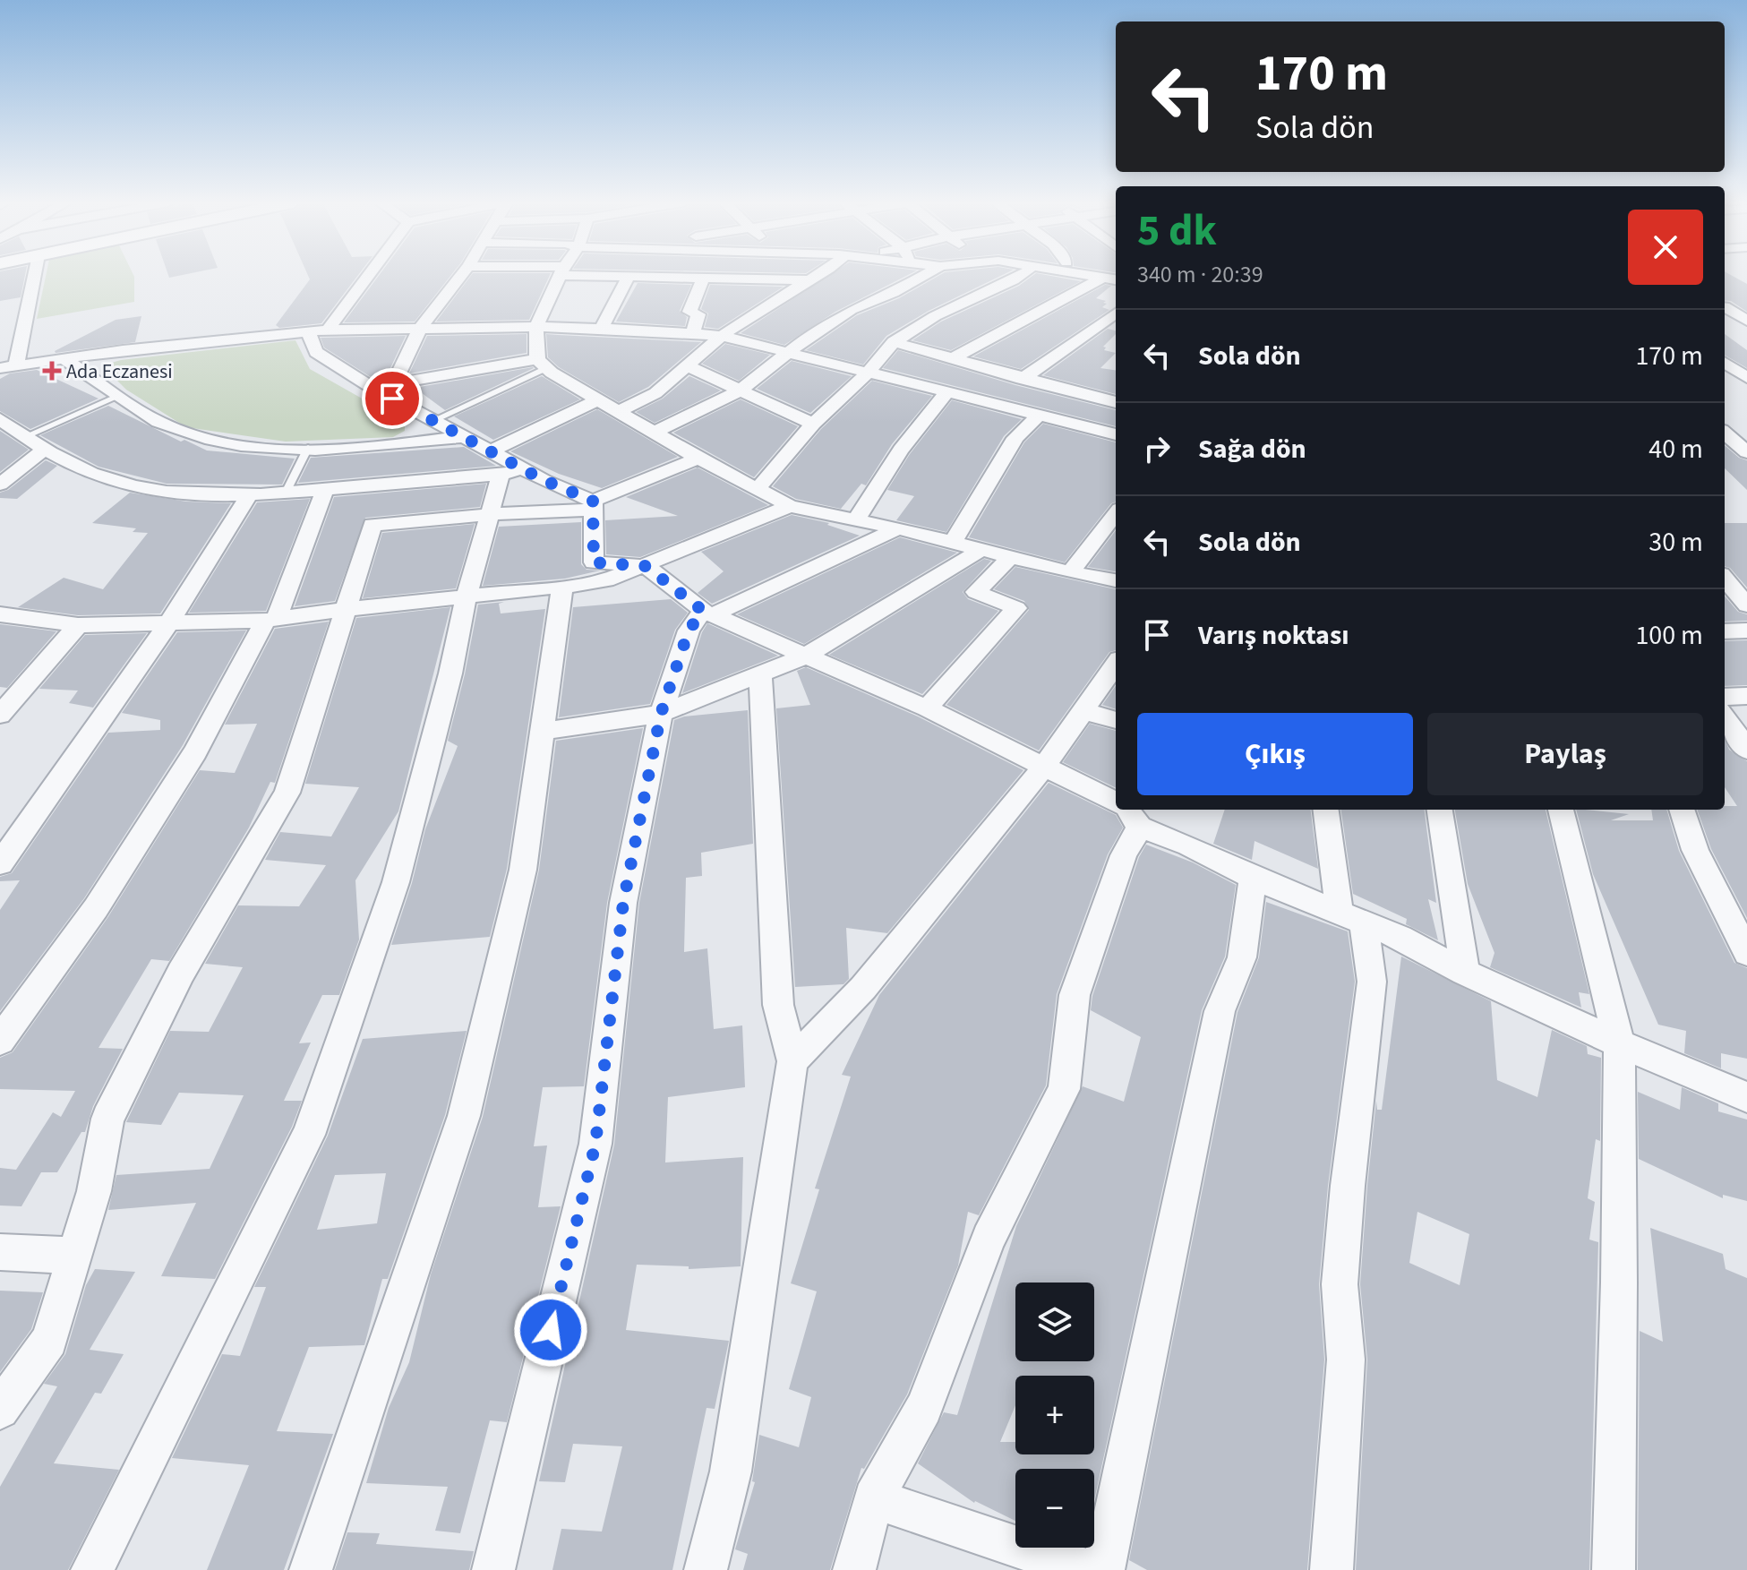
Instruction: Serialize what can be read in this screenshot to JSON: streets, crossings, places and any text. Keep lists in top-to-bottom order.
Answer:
{
  "places": {
    "health": ["Ada Eczanesi"]
  },
  "page": {
    "turn": ["170 m", "Sola dön"],
    "heading": ["5 dk", "340 m · 20:39"],
    "list": [
      {
        "name": "Sola dön",
        "value": "170 m"
      },
      {
        "name": "Sağa dön",
        "value": "40 m"
      },
      {
        "name": "Sola dön",
        "value": "30 m"
      },
      {
        "name": "Varış noktası",
        "value": "100 m"
      }
    ],
    "buttons": ["Çıkış", "Paylaş"],
    "map_buttons": ["+", "−"]
  }
}
